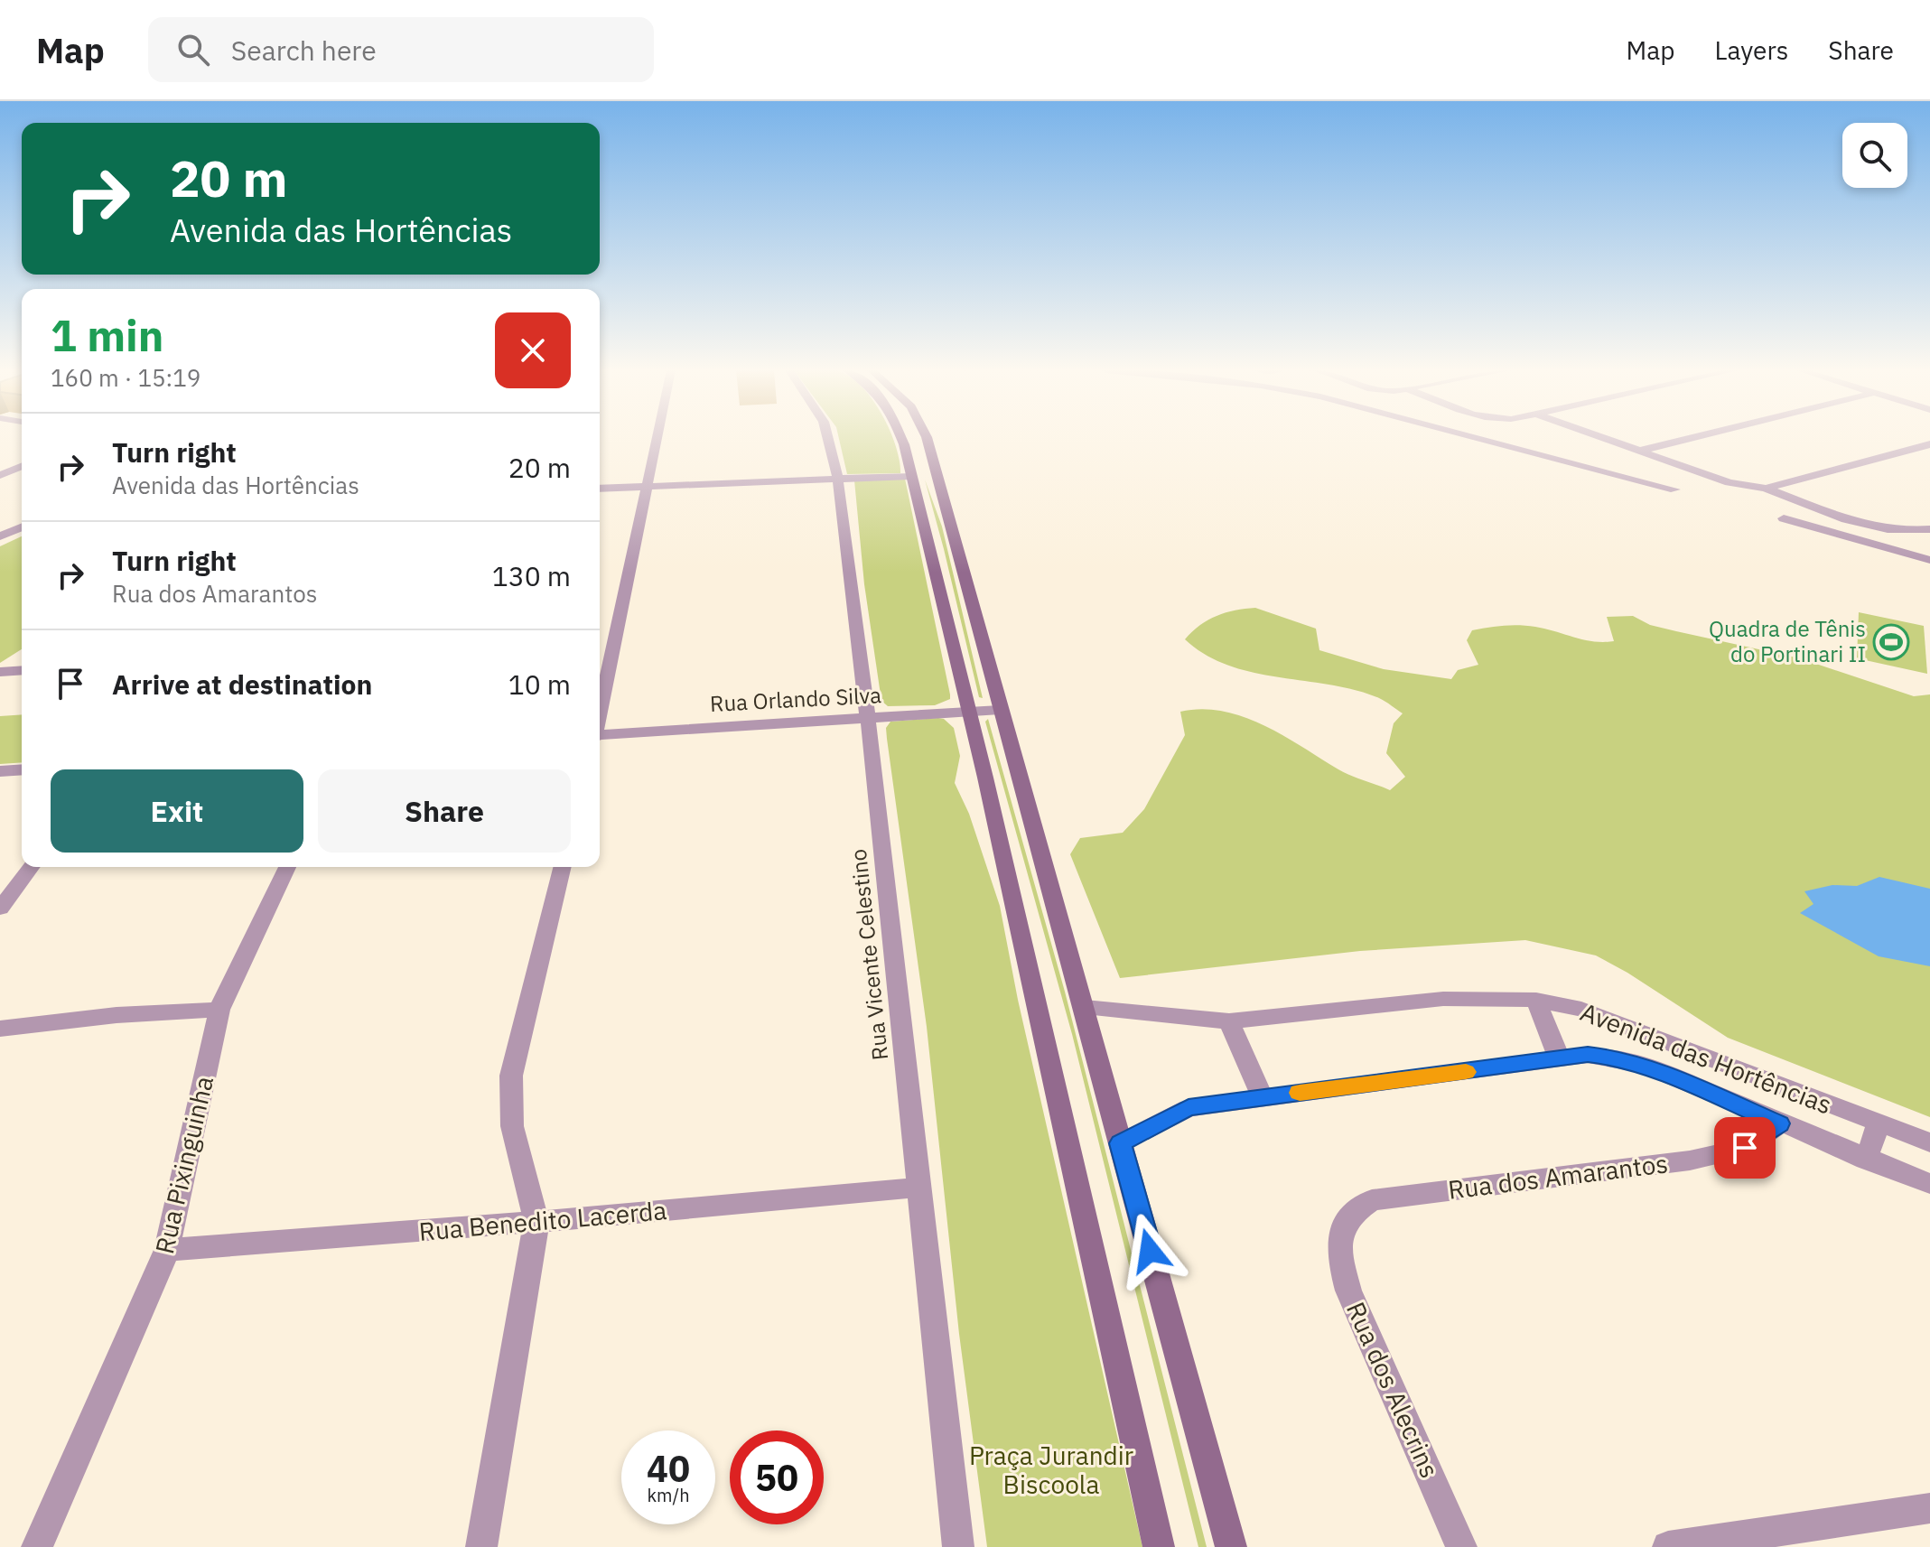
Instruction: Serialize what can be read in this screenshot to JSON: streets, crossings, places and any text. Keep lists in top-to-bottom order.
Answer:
{
  "streets": {
    "street": [
      "Rua Orlando Silva",
      "Rua Vicente Celestino",
      "Avenida das Hortências",
      "Rua Pixinguinha",
      "Rua dos Amarantos",
      "Rua Benedito Lacerda",
      "Rua dos Alecrins"
    ]
  },
  "crossings": [
    ["Rua Orlando Silva", "Rua Vicente Celestino"],
    ["Rua Vicente Celestino", "Rua Benedito Lacerda"],
    ["Avenida das Hortências", "Rua dos Amarantos"],
    ["Rua Pixinguinha", "Rua Benedito Lacerda"],
    ["Rua dos Amarantos", "Rua dos Alecrins"]
  ],
  "parks": ["Praça Jurandir Biscoola"],
  "places": {
    "sports": ["Quadra de Tênis do Portinari II"]
  },
  "page": {
    "header": "Map",
    "search": "Search here",
    "nav": ["Map", "Layers", "Share"],
    "turn": ["20 m", "Avenida das Hortências"],
    "heading": ["1 min", "160 m · 15:19"],
    "list": [
      {
        "name": "Turn right",
        "note": "Avenida das Hortências",
        "value": "20 m"
      },
      {
        "name": "Turn right",
        "note": "Rua dos Amarantos",
        "value": "130 m"
      },
      {
        "name": "Arrive at destination",
        "value": "10 m"
      }
    ],
    "buttons": ["Exit", "Share"],
    "speed": "40 km/h",
    "limit": "50"
  }
}
